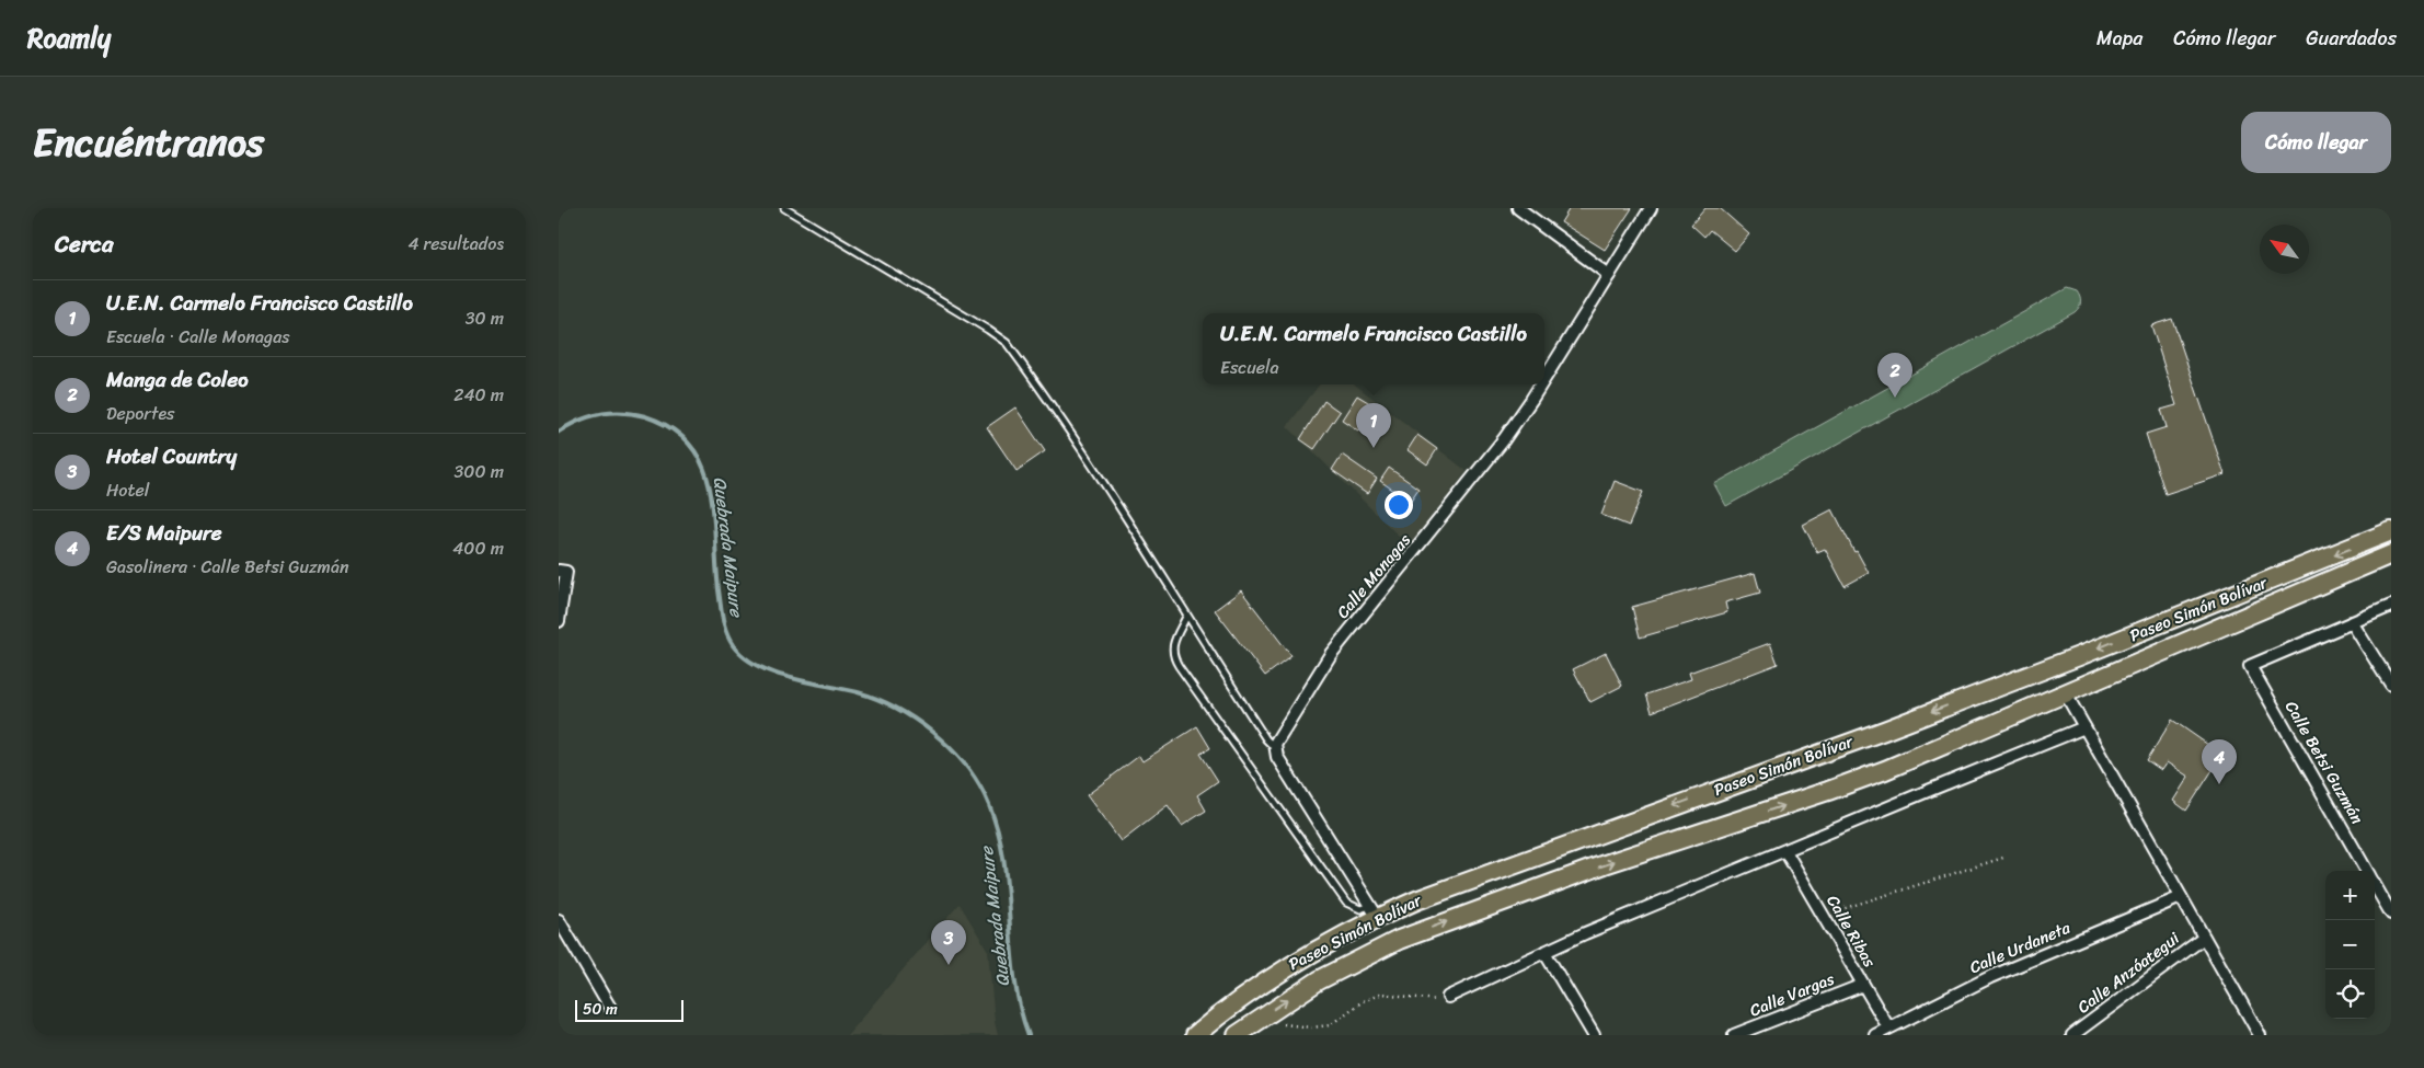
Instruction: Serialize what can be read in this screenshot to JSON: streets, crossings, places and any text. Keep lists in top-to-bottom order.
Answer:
{
  "streets": {
    "main road": ["Paseo Simón Bolívar"],
    "street": [
      "Calle Monagas",
      "Calle Betsi Guzmán",
      "Calle Ribas",
      "Calle Urdaneta",
      "Calle Anzóategui",
      "Calle Vargas"
    ]
  },
  "crossings": [
    ["Calle Ribas", "Calle Urdaneta"],
    ["Calle Ribas", "Calle Vargas"]
  ],
  "water": ["Quebrada Maipure"],
  "scale_bar": "50 m",
  "north": "top left",
  "page": {
    "header": "Roamly",
    "nav": ["Mapa", "Cómo llegar", "Guardados"],
    "title": "Encuéntranos",
    "buttons": "Cómo llegar",
    "heading": ["Cerca", "4 resultados"],
    "list": [
      {
        "mark": "1",
        "name": "U.E.N. Carmelo Francisco Castillo",
        "note": "Escuela · Calle Monagas",
        "value": "30 m"
      },
      {
        "mark": "2",
        "name": "Manga de Coleo",
        "note": "Deportes",
        "value": "240 m"
      },
      {
        "mark": "3",
        "name": "Hotel Country",
        "note": "Hotel",
        "value": "300 m"
      },
      {
        "mark": "4",
        "name": "E/S Maipure",
        "note": "Gasolinera · Calle Betsi Guzmán",
        "value": "400 m"
      }
    ],
    "popup": ["U.E.N. Carmelo Francisco Castillo", "Escuela"],
    "pins": [
      "2",
      "1",
      "4",
      "3"
    ],
    "map_buttons": ["+", "−"],
    "scale": "50 m"
  }
}
